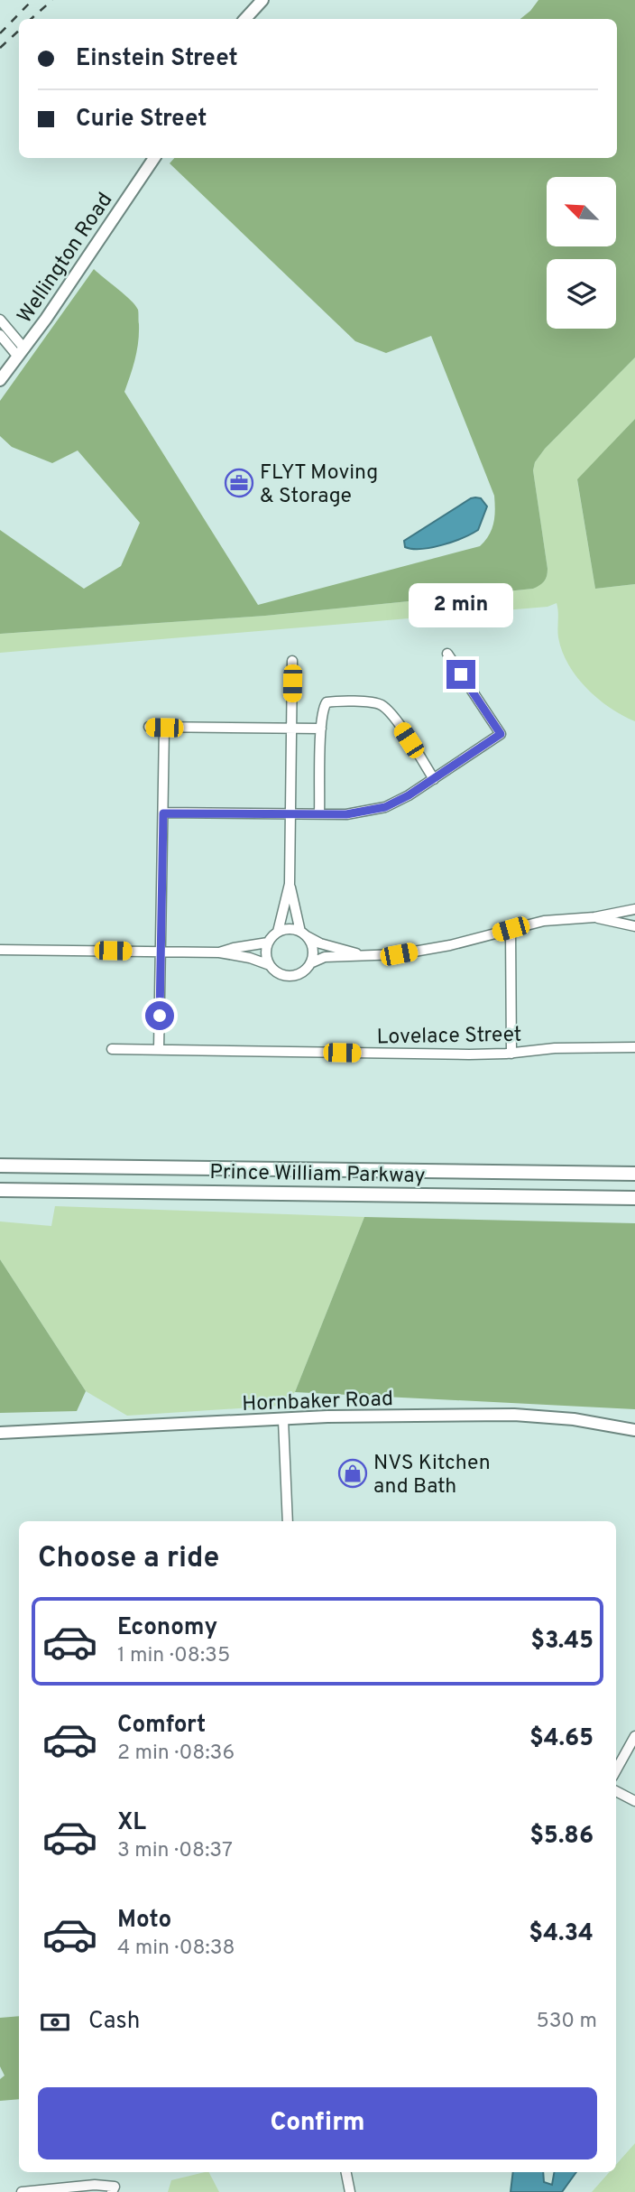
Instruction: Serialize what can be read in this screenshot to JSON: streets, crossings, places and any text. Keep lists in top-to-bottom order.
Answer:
{
  "streets": {
    "highway": ["Prince William Parkway"],
    "main road": ["Wellington Road", "Hornbaker Road"],
    "street": ["Lovelace Street"]
  },
  "places": {
    "office": ["FLYT Moving & Storage"],
    "shop": ["NVS Kitchen and Bath"]
  },
  "north": "top left",
  "page": {
    "banner": ["Einstein Street", "Curie Street"],
    "bubble": "2 min",
    "heading": "Choose a ride",
    "list": [
      {
        "name": "Economy",
        "note": "1 min · 08:35",
        "value": "$3.45"
      },
      {
        "name": "Comfort",
        "note": "2 min · 08:36",
        "value": "$4.65"
      },
      {
        "name": "XL",
        "note": "3 min · 08:37",
        "value": "$5.86"
      },
      {
        "name": "Moto",
        "note": "4 min · 08:38",
        "value": "$4.34"
      }
    ],
    "pay": ["Cash", "530 m"],
    "buttons": "Confirm"
  }
}
